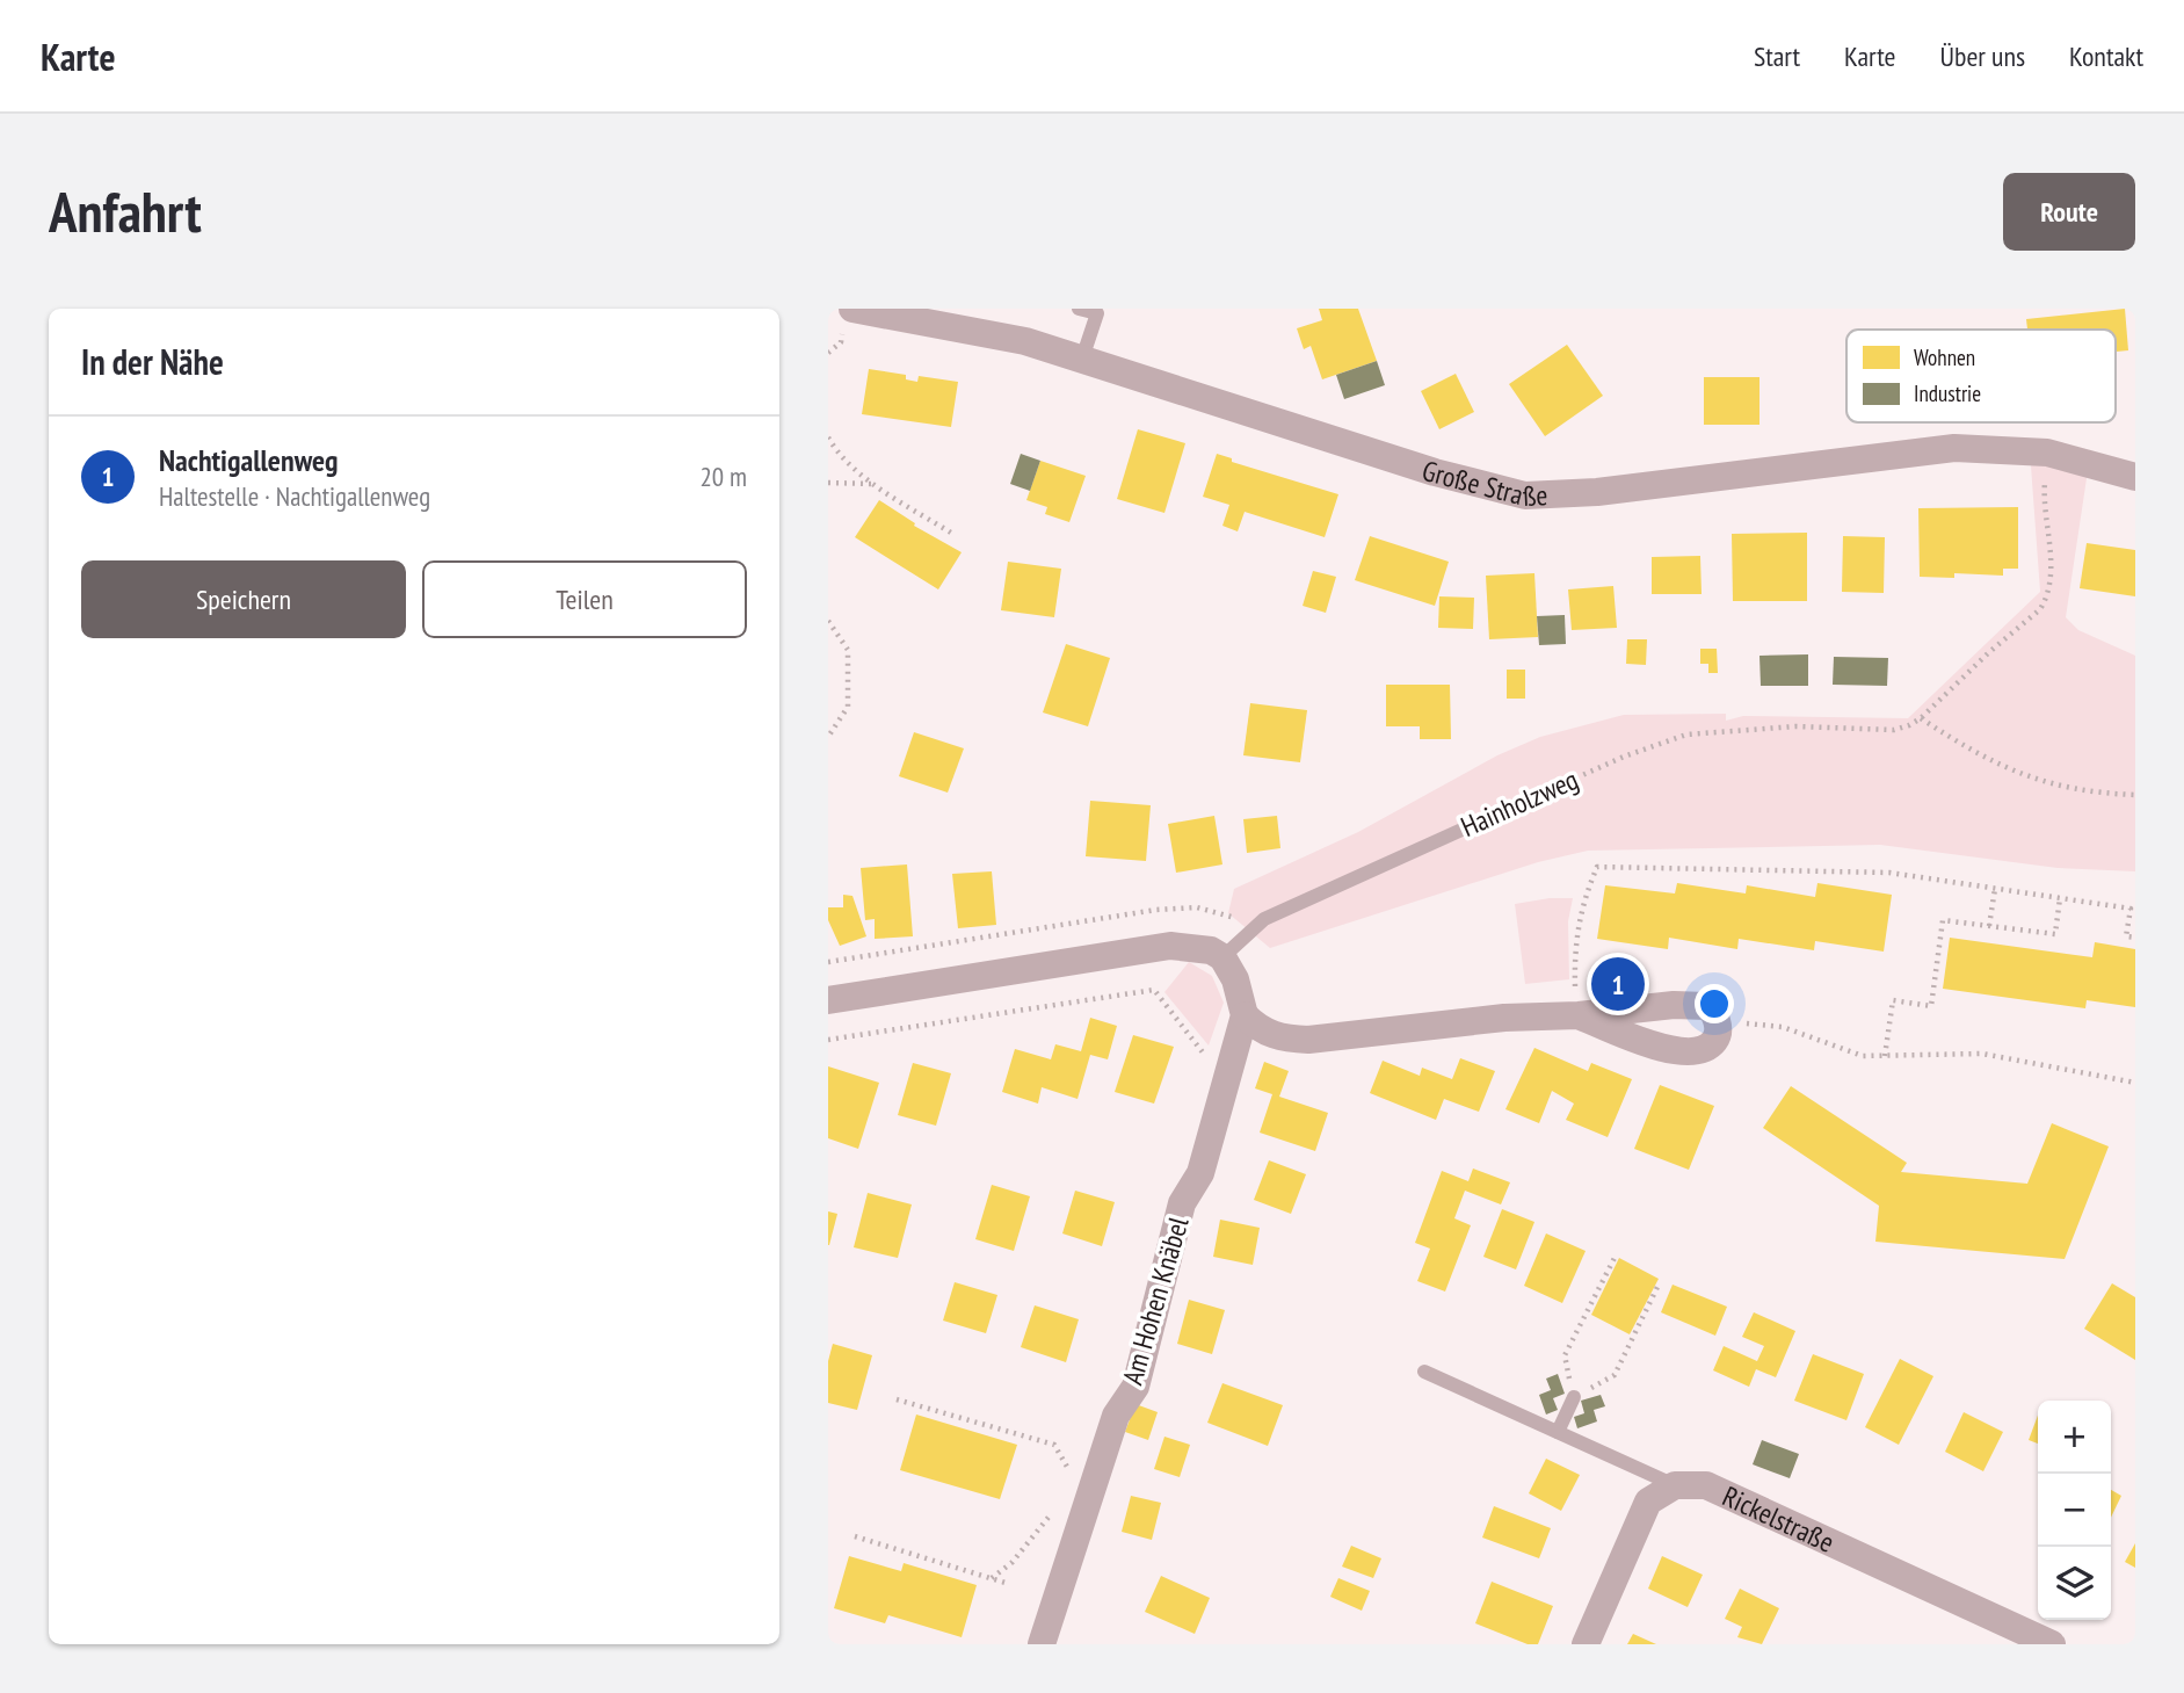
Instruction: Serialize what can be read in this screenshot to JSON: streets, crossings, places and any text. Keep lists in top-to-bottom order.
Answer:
{
  "streets": {
    "street": ["Große Straße", "Am Hohen Knäbel", "Rickelstraße"],
    "lane": ["Hainholzweg"]
  },
  "crossings": [
    ["Große Straße", "Hainholzweg"]
  ],
  "legend": ["Wohnen", "Industrie"],
  "page": {
    "header": "Karte",
    "nav": [
      "Start",
      "Karte",
      "Über uns",
      "Kontakt"
    ],
    "buttons": [
      "Route",
      ["Speichern", "Teilen"]
    ],
    "title": "Anfahrt",
    "heading": "In der Nähe",
    "list": [
      {
        "mark": "1",
        "name": "Nachtigallenweg",
        "note": "Haltestelle · Nachtigallenweg",
        "value": "20 m"
      }
    ],
    "pins": "1",
    "map_buttons": ["+", "−"]
  }
}
